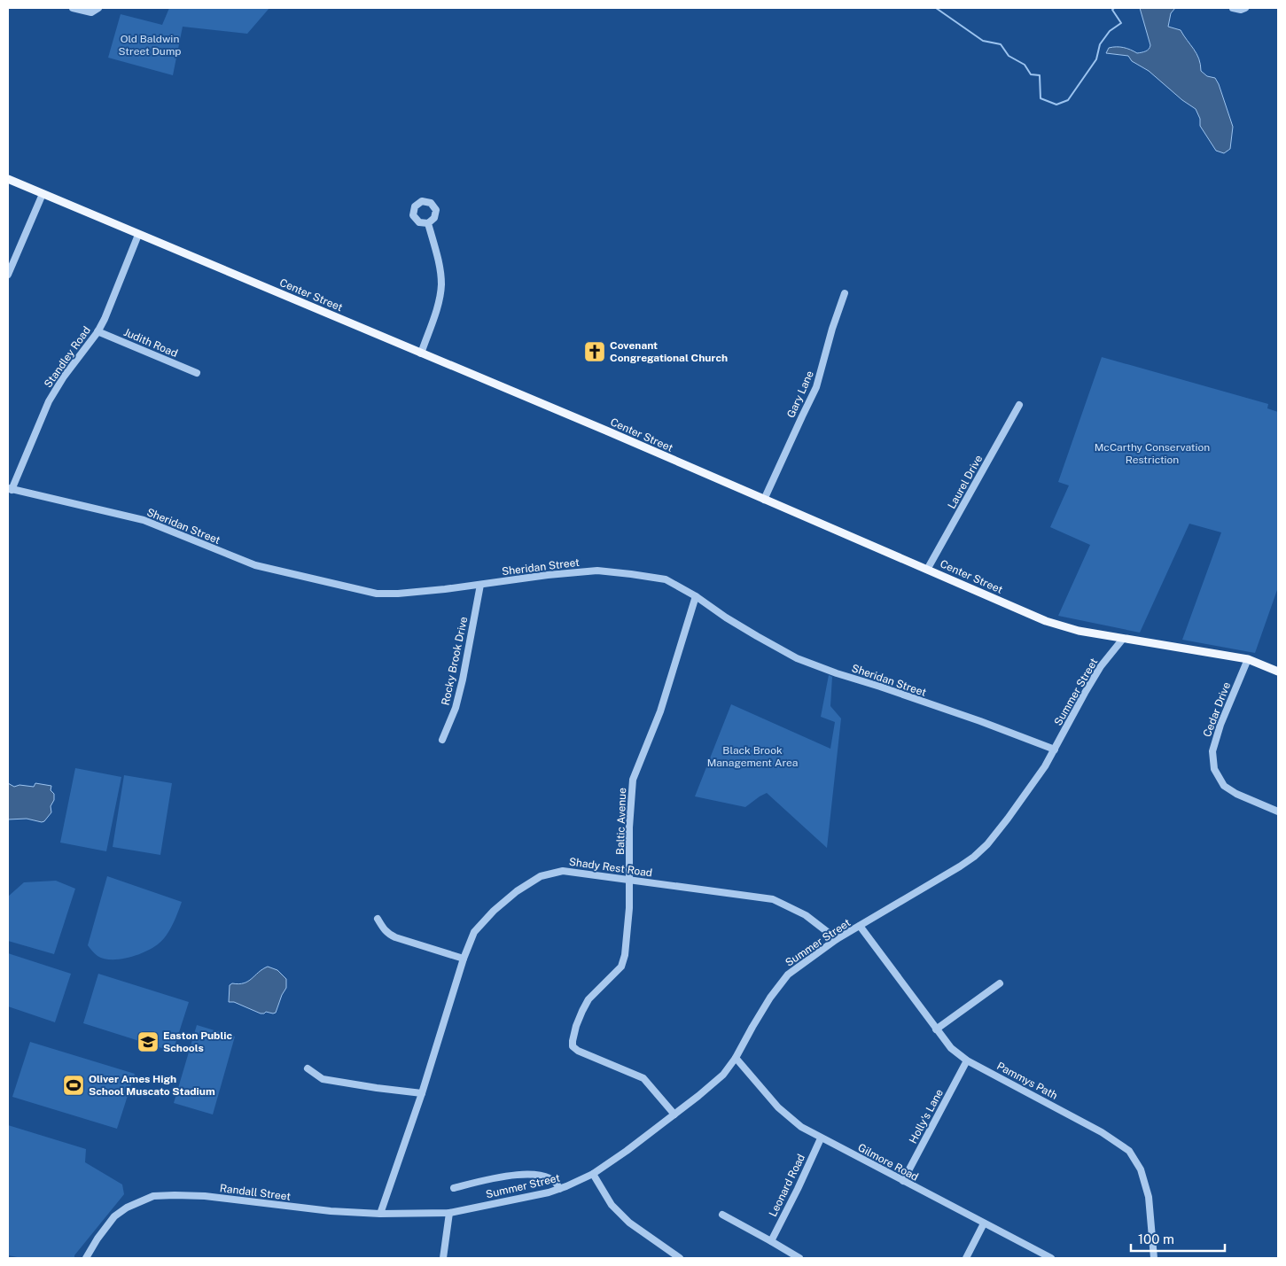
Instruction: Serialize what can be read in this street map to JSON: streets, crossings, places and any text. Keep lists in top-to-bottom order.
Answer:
{
  "streets": {
    "main road": ["Center Street"],
    "street": [
      "Judith Road",
      "Standley Road",
      "Gary Lane",
      "Laurel Drive",
      "Sheridan Street",
      "Rocky Brook Drive",
      "Summer Street",
      "Cedar Drive",
      "Baltic Avenue",
      "Shady Rest Road",
      "Pammys Path",
      "Holly's Lane",
      "Gilmore Road",
      "Leonard Road",
      "Randall Street"
    ]
  },
  "crossings": [
    ["Center Street", "Standley Road"],
    ["Center Street", "Gary Lane"],
    ["Center Street", "Laurel Drive"],
    ["Center Street", "Summer Street"],
    ["Center Street", "Cedar Drive"],
    ["Judith Road", "Standley Road"],
    ["Standley Road", "Sheridan Street"],
    ["Sheridan Street", "Rocky Brook Drive"],
    ["Sheridan Street", "Summer Street"],
    ["Sheridan Street", "Baltic Avenue"],
    ["Summer Street", "Baltic Avenue"],
    ["Summer Street", "Shady Rest Road"],
    ["Summer Street", "Pammys Path"],
    ["Summer Street", "Gilmore Road"],
    ["Summer Street", "Randall Street"],
    ["Baltic Avenue", "Shady Rest Road"],
    ["Shady Rest Road", "Randall Street"],
    ["Pammys Path", "Holly's Lane"],
    ["Holly's Lane", "Gilmore Road"],
    ["Gilmore Road", "Leonard Road"]
  ],
  "parks": ["Old Baldwin Street Dump", "McCarthy Conservation Restriction", "Black Brook Management Area"],
  "places": {
    "church": ["Covenant Congregational Church"],
    "school or university": ["Easton Public Schools"],
    "sports": ["Oliver Ames High School Muscato Stadium"]
  },
  "scale_bar": "100 m"
}
